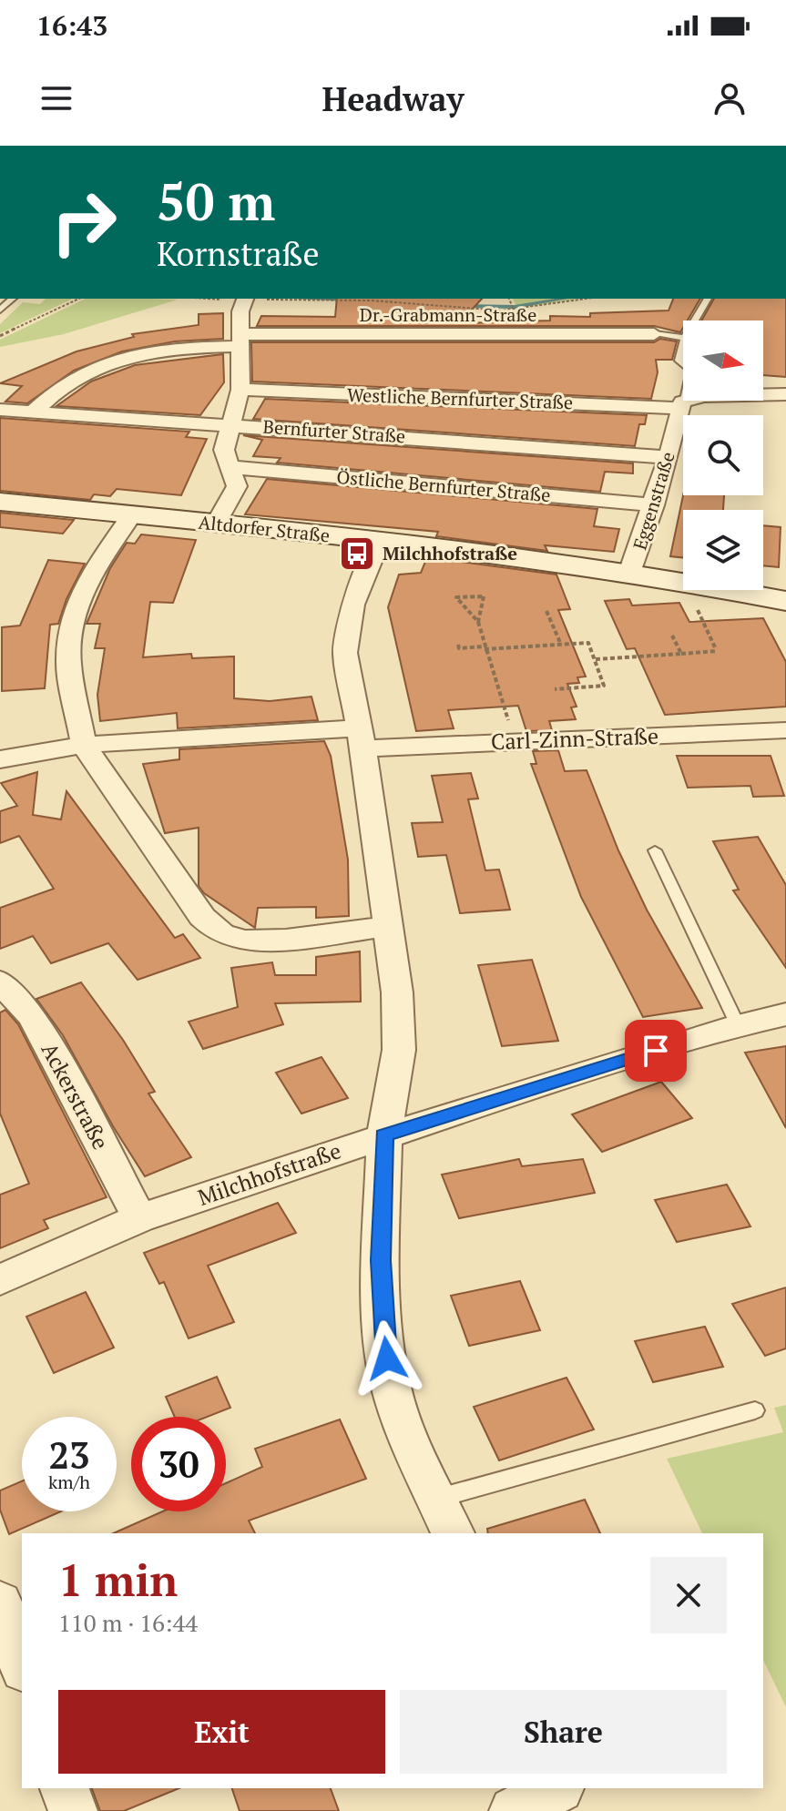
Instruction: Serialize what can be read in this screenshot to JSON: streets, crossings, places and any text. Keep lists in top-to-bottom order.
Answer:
{
  "streets": {
    "main road": ["Altdorfer Straße"],
    "street": [
      "Dr.-Grabmann-Straße",
      "Westliche Bernfurter Straße",
      "Bernfurter Straße",
      "Östliche Bernfurter Straße",
      "Eggenstraße",
      "Carl-Zinn-Straße",
      "Ackerstraße",
      "Milchhofstraße"
    ]
  },
  "crossings": [
    ["Dr.-Grabmann-Straße", "Bernfurter Straße"],
    ["Westliche Bernfurter Straße", "Eggenstraße"],
    ["Bernfurter Straße", "Eggenstraße"],
    ["Östliche Bernfurter Straße", "Eggenstraße"],
    ["Eggenstraße", "Altdorfer Straße"],
    ["Ackerstraße", "Milchhofstraße"]
  ],
  "places": {
    "bus stop": ["Milchhofstraße"]
  },
  "north": "right",
  "page": {
    "status": "16:43",
    "header": "Headway",
    "turn": ["50 m", "Kornstraße"],
    "speed": "23 km/h",
    "limit": "30",
    "heading": ["1 min", "110 m · 16:44"],
    "buttons": ["Exit", "Share"]
  }
}
